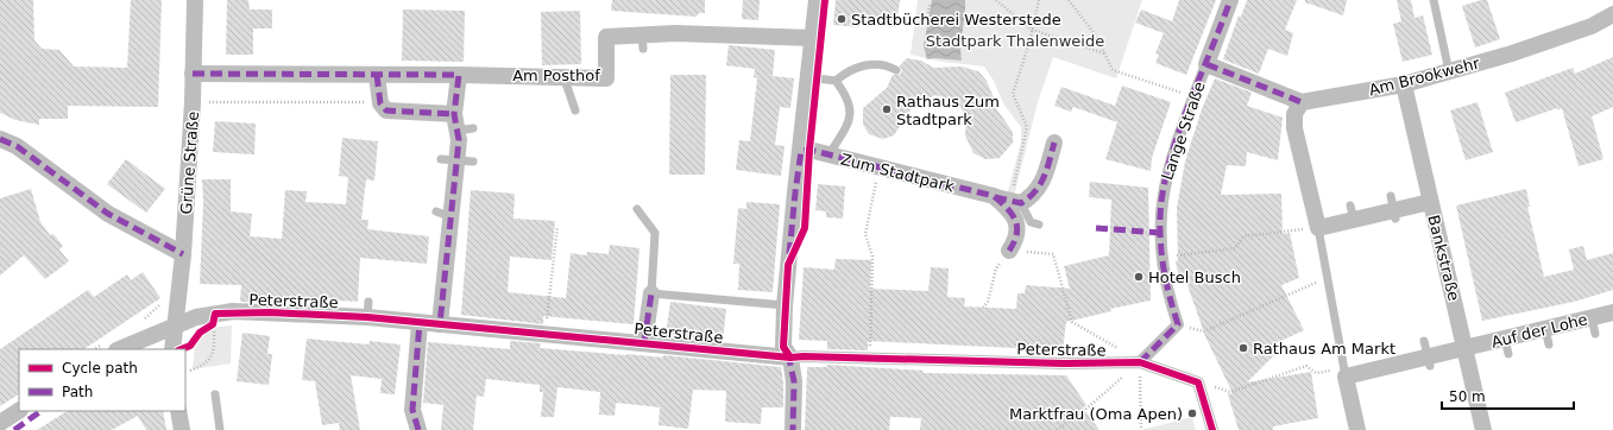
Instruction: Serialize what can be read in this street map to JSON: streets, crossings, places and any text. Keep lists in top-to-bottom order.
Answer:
{
  "streets": {
    "street": [
      "Am Posthof",
      "Am Brookwehr",
      "Lange Straße",
      "Grüne Straße",
      "Zum Stadtpark",
      "Bankstraße",
      "Peterstraße",
      "Auf der Lohe"
    ]
  },
  "crossings": [
    ["Am Posthof", "Grüne Straße"],
    ["Am Brookwehr", "Bankstraße"],
    ["Grüne Straße", "Peterstraße"],
    ["Bankstraße", "Auf der Lohe"]
  ],
  "parks": ["Stadtpark Thalenweide"],
  "places": [
    "Stadtbücherei Westerstede",
    "Rathaus Zum Stadtpark",
    "Hotel Busch",
    "Rathaus Am Markt",
    "Marktfrau (Oma Apen)"
  ],
  "legend": ["Cycle path", "Path"],
  "scale_bar": "50 m"
}
